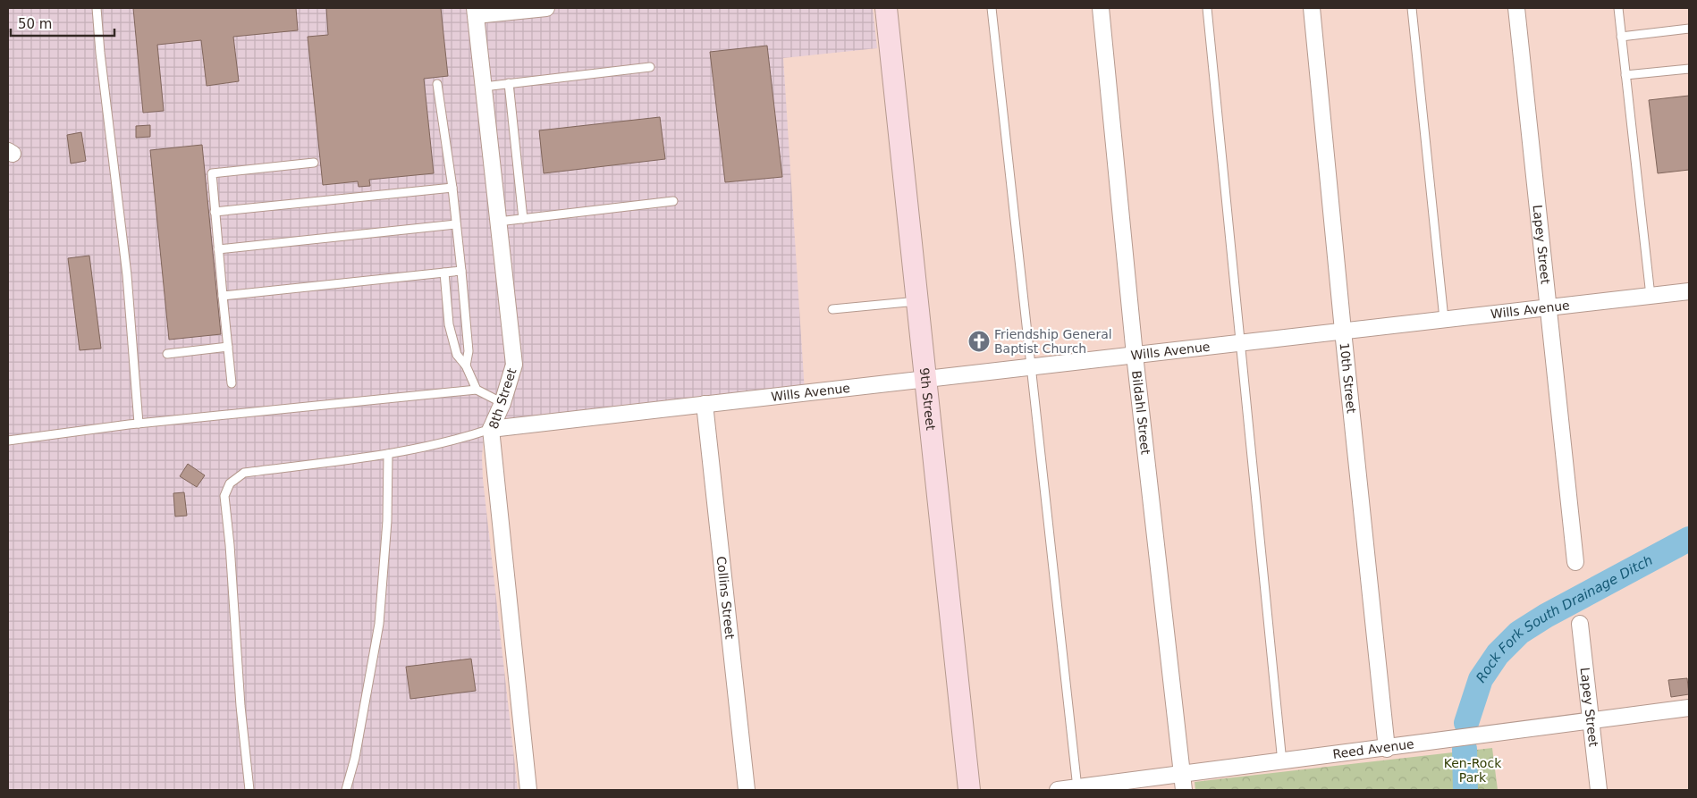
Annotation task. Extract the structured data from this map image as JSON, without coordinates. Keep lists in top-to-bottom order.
{
  "streets": {
    "street": [
      "Lapey Street",
      "Wills Avenue",
      "10th Street",
      "8th Street",
      "9th Street",
      "Bildahl Street",
      "Collins Street",
      "Reed Avenue"
    ]
  },
  "crossings": [
    ["Lapey Street", "Wills Avenue"],
    ["Lapey Street", "Reed Avenue"],
    ["Wills Avenue", "10th Street"],
    ["Wills Avenue", "8th Street"],
    ["Wills Avenue", "9th Street"],
    ["Wills Avenue", "Bildahl Street"],
    ["Wills Avenue", "Collins Street"],
    ["10th Street", "Reed Avenue"],
    ["Bildahl Street", "Reed Avenue"]
  ],
  "water": ["Rock Fork South Drainage Ditch"],
  "parks": ["Ken-Rock Park"],
  "places": {
    "church": ["Friendship General Baptist Church"]
  },
  "scale_bar": "50 m"
}
